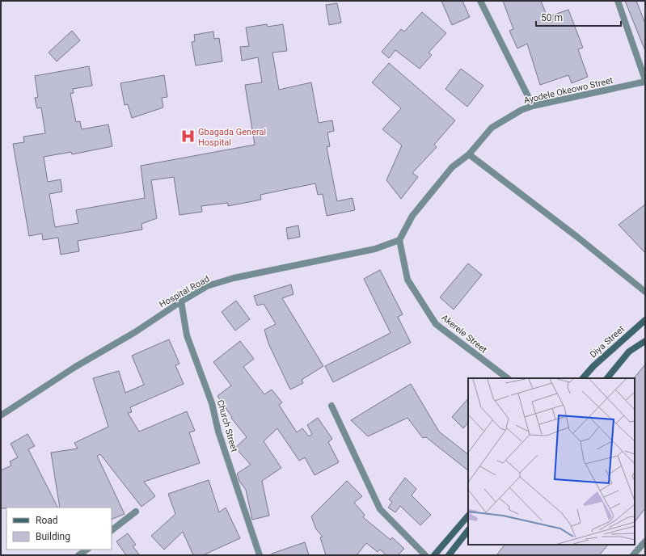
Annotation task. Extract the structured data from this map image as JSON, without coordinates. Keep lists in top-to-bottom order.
{
  "streets": {
    "main road": ["Diya Street"],
    "street": [
      "Ayodele Okeowo Street",
      "Hospital Road",
      "Akerele Street",
      "Church Street"
    ]
  },
  "crossings": [
    ["Ayodele Okeowo Street", "Hospital Road"],
    ["Ayodele Okeowo Street", "Akerele Street"],
    ["Hospital Road", "Akerele Street"],
    ["Hospital Road", "Church Street"]
  ],
  "places": {
    "hospital": ["Gbagada General Hospital"]
  },
  "legend": ["Road", "Building"],
  "scale_bar": "50 m"
}
